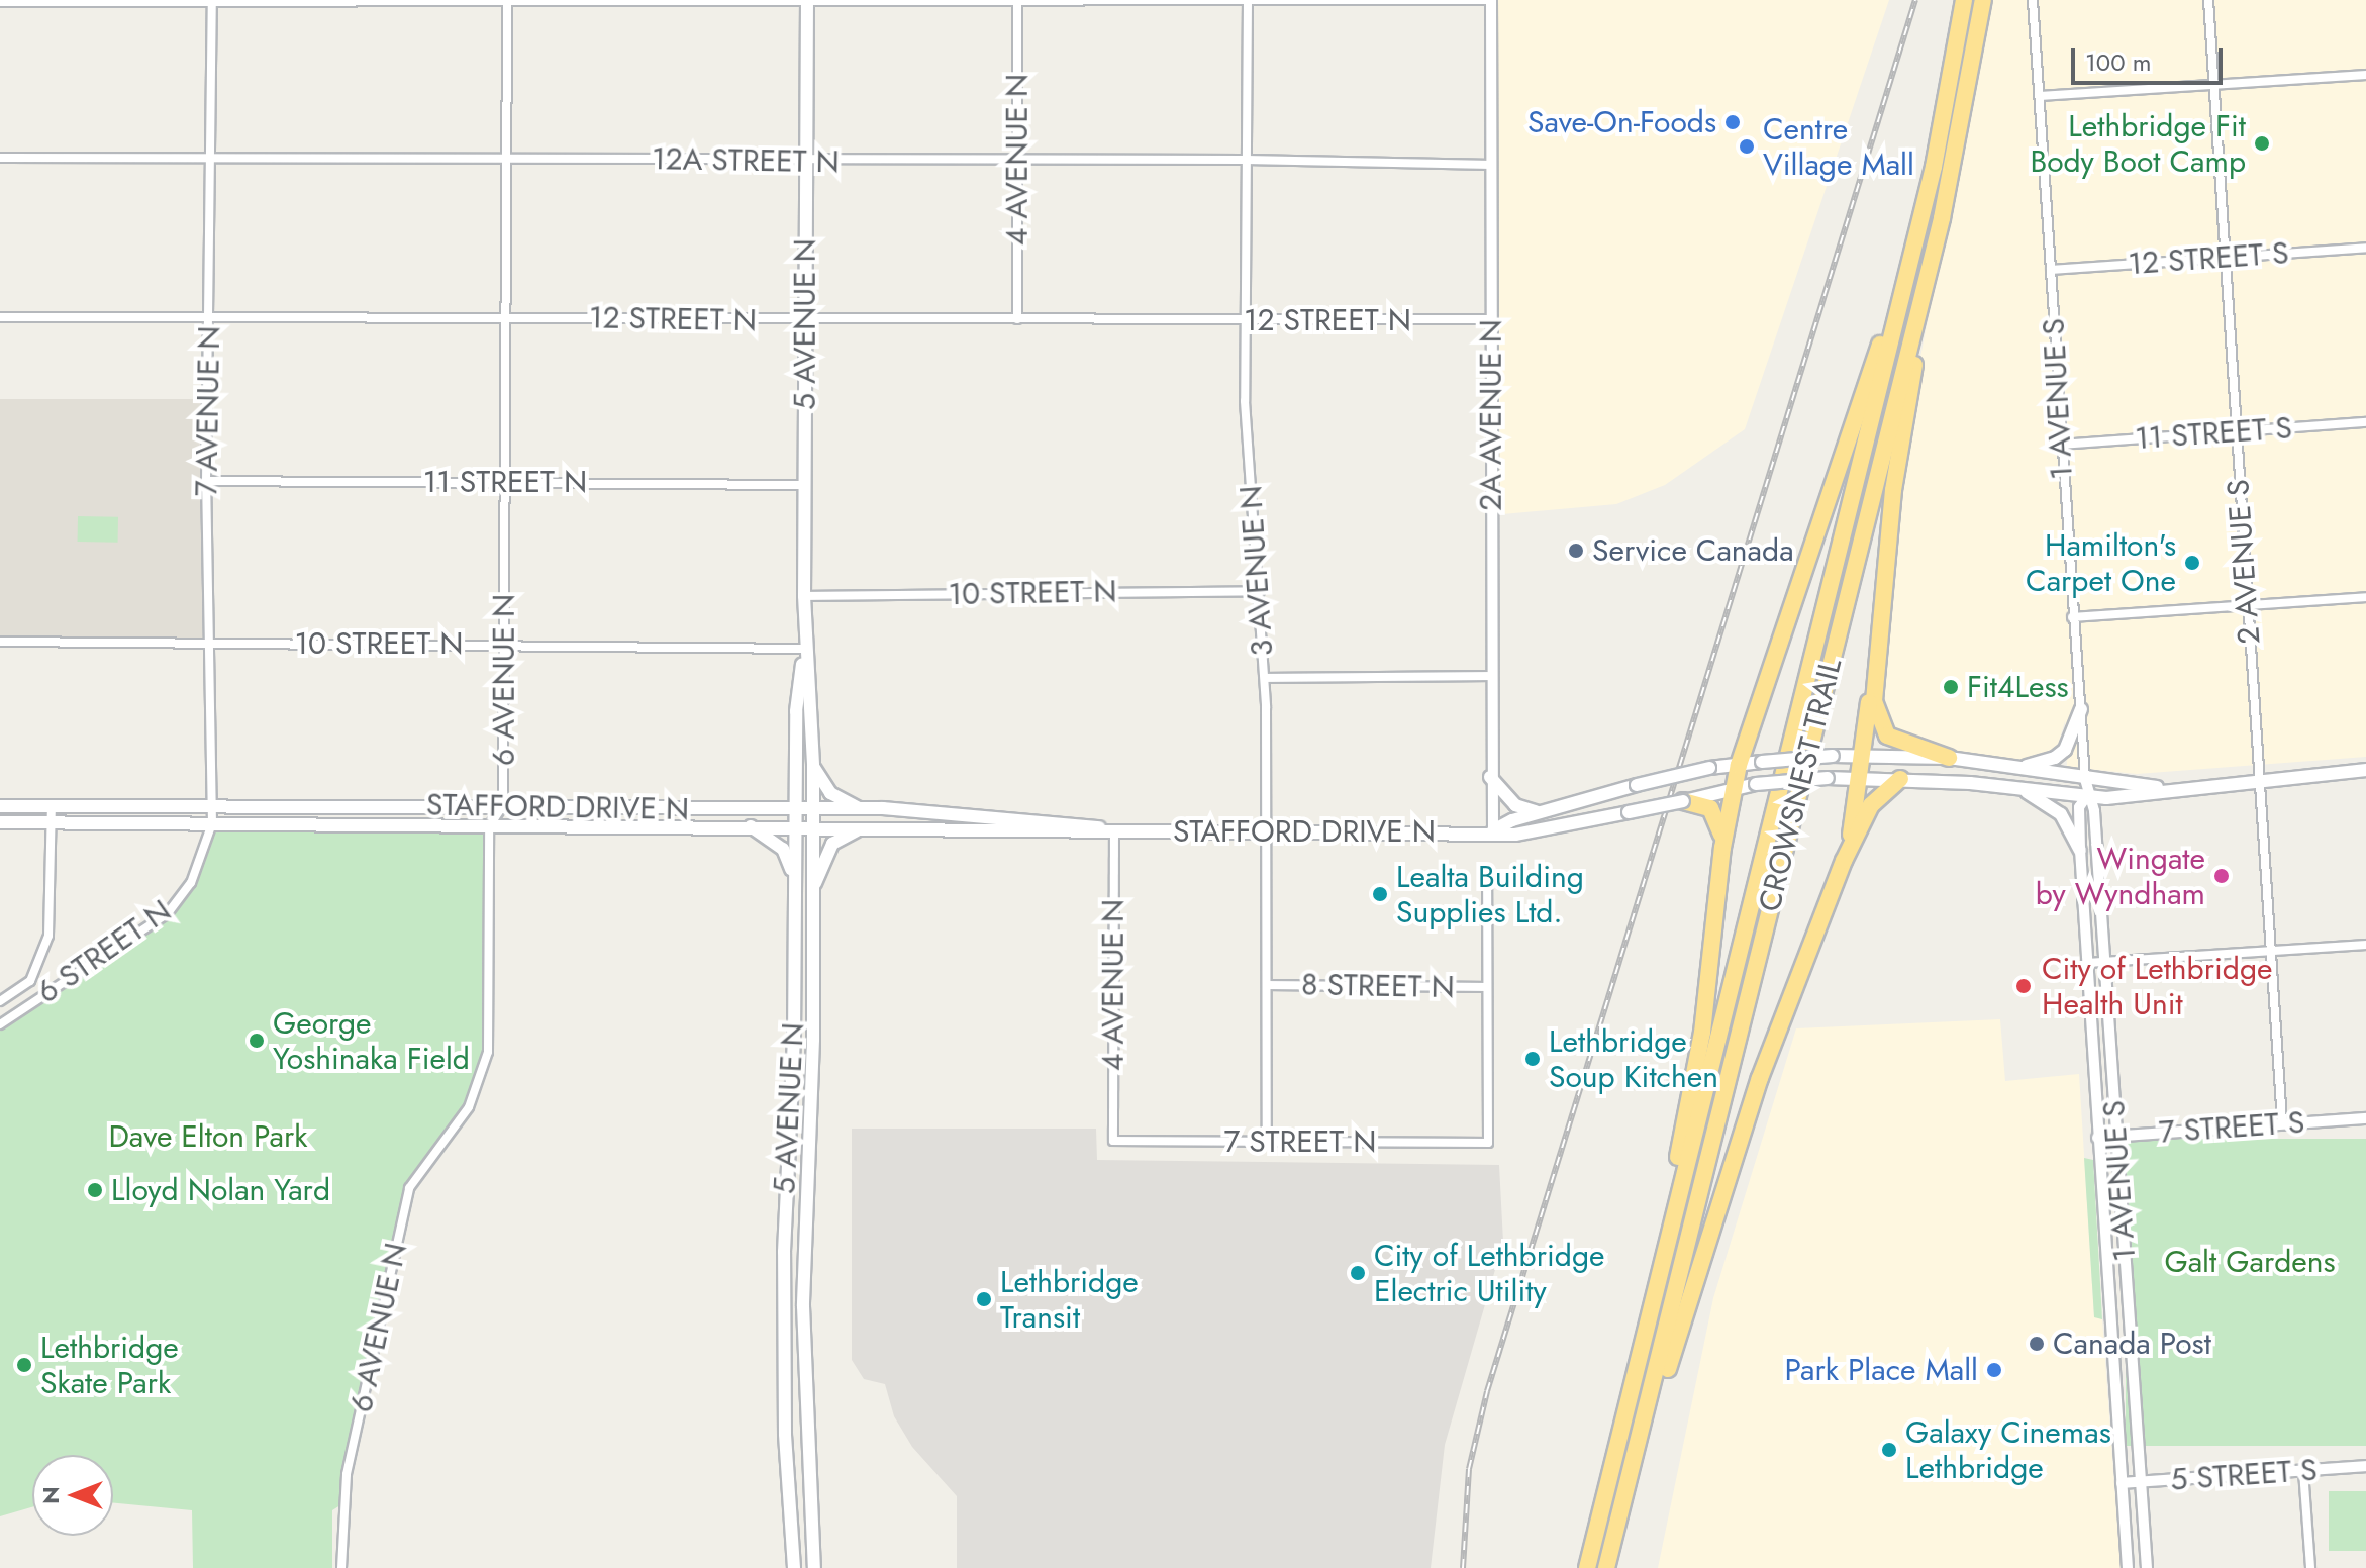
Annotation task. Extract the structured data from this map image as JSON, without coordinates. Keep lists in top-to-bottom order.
{
  "streets": {
    "highway": ["CROWSNEST TRAIL"],
    "main road": ["5 AVENUE N", "STAFFORD DRIVE N"],
    "street": [
      "4 AVENUE N",
      "12A STREET N",
      "12 STREET S",
      "12 STREET N",
      "1 AVENUE S",
      "7 AVENUE N",
      "2A AVENUE N",
      "11 STREET S",
      "11 STREET N",
      "2 AVENUE S",
      "3 AVENUE N",
      "10 STREET N",
      "6 AVENUE N",
      "6 STREET N",
      "8 STREET N",
      "7 STREET S",
      "7 STREET N",
      "5 STREET S"
    ]
  },
  "crossings": [
    ["4 AVENUE N", "12A STREET N"],
    ["4 AVENUE N", "12 STREET N"],
    ["4 AVENUE N", "STAFFORD DRIVE N"],
    ["4 AVENUE N", "7 STREET N"],
    ["12A STREET N", "5 AVENUE N"],
    ["12A STREET N", "7 AVENUE N"],
    ["12A STREET N", "2A AVENUE N"],
    ["12A STREET N", "3 AVENUE N"],
    ["12A STREET N", "6 AVENUE N"],
    ["12 STREET S", "1 AVENUE S"],
    ["12 STREET S", "2 AVENUE S"],
    ["12 STREET N", "5 AVENUE N"],
    ["12 STREET N", "7 AVENUE N"],
    ["12 STREET N", "2A AVENUE N"],
    ["12 STREET N", "3 AVENUE N"],
    ["12 STREET N", "6 AVENUE N"],
    ["5 AVENUE N", "11 STREET N"],
    ["5 AVENUE N", "10 STREET N"],
    ["5 AVENUE N", "STAFFORD DRIVE N"],
    ["1 AVENUE S", "11 STREET S"],
    ["1 AVENUE S", "STAFFORD DRIVE N"],
    ["1 AVENUE S", "7 STREET S"],
    ["1 AVENUE S", "5 STREET S"],
    ["7 AVENUE N", "11 STREET N"],
    ["7 AVENUE N", "10 STREET N"],
    ["7 AVENUE N", "STAFFORD DRIVE N"],
    ["7 AVENUE N", "6 STREET N"],
    ["2A AVENUE N", "STAFFORD DRIVE N"],
    ["11 STREET S", "2 AVENUE S"],
    ["11 STREET N", "6 AVENUE N"],
    ["2 AVENUE S", "7 STREET S"],
    ["3 AVENUE N", "10 STREET N"],
    ["3 AVENUE N", "STAFFORD DRIVE N"],
    ["3 AVENUE N", "8 STREET N"],
    ["3 AVENUE N", "7 STREET N"],
    ["10 STREET N", "6 AVENUE N"],
    ["6 AVENUE N", "STAFFORD DRIVE N"],
    ["STAFFORD DRIVE N", "6 STREET N"],
    ["8 STREET N", "7 STREET N"]
  ],
  "parks": ["Dave Elton Park", "Galt Gardens"],
  "places": [
    "Save-On-Foods",
    "Lethbridge Fit Body Boot Camp",
    "Centre Village Mall",
    "Service Canada",
    "Hamilton's Carpet One",
    "Fit4Less",
    "Wingate by Wyndham",
    "Lealta Building Supplies Ltd.",
    "City of Lethbridge Health Unit",
    "George Yoshinaka Field",
    "Lethbridge Soup Kitchen",
    "Lloyd Nolan Yard",
    "City of Lethbridge Electric Utility",
    "Lethbridge Transit",
    "Canada Post",
    "Lethbridge Skate Park",
    "Park Place Mall",
    "Galaxy Cinemas Lethbridge"
  ],
  "scale_bar": "100 m",
  "north": "left"
}
